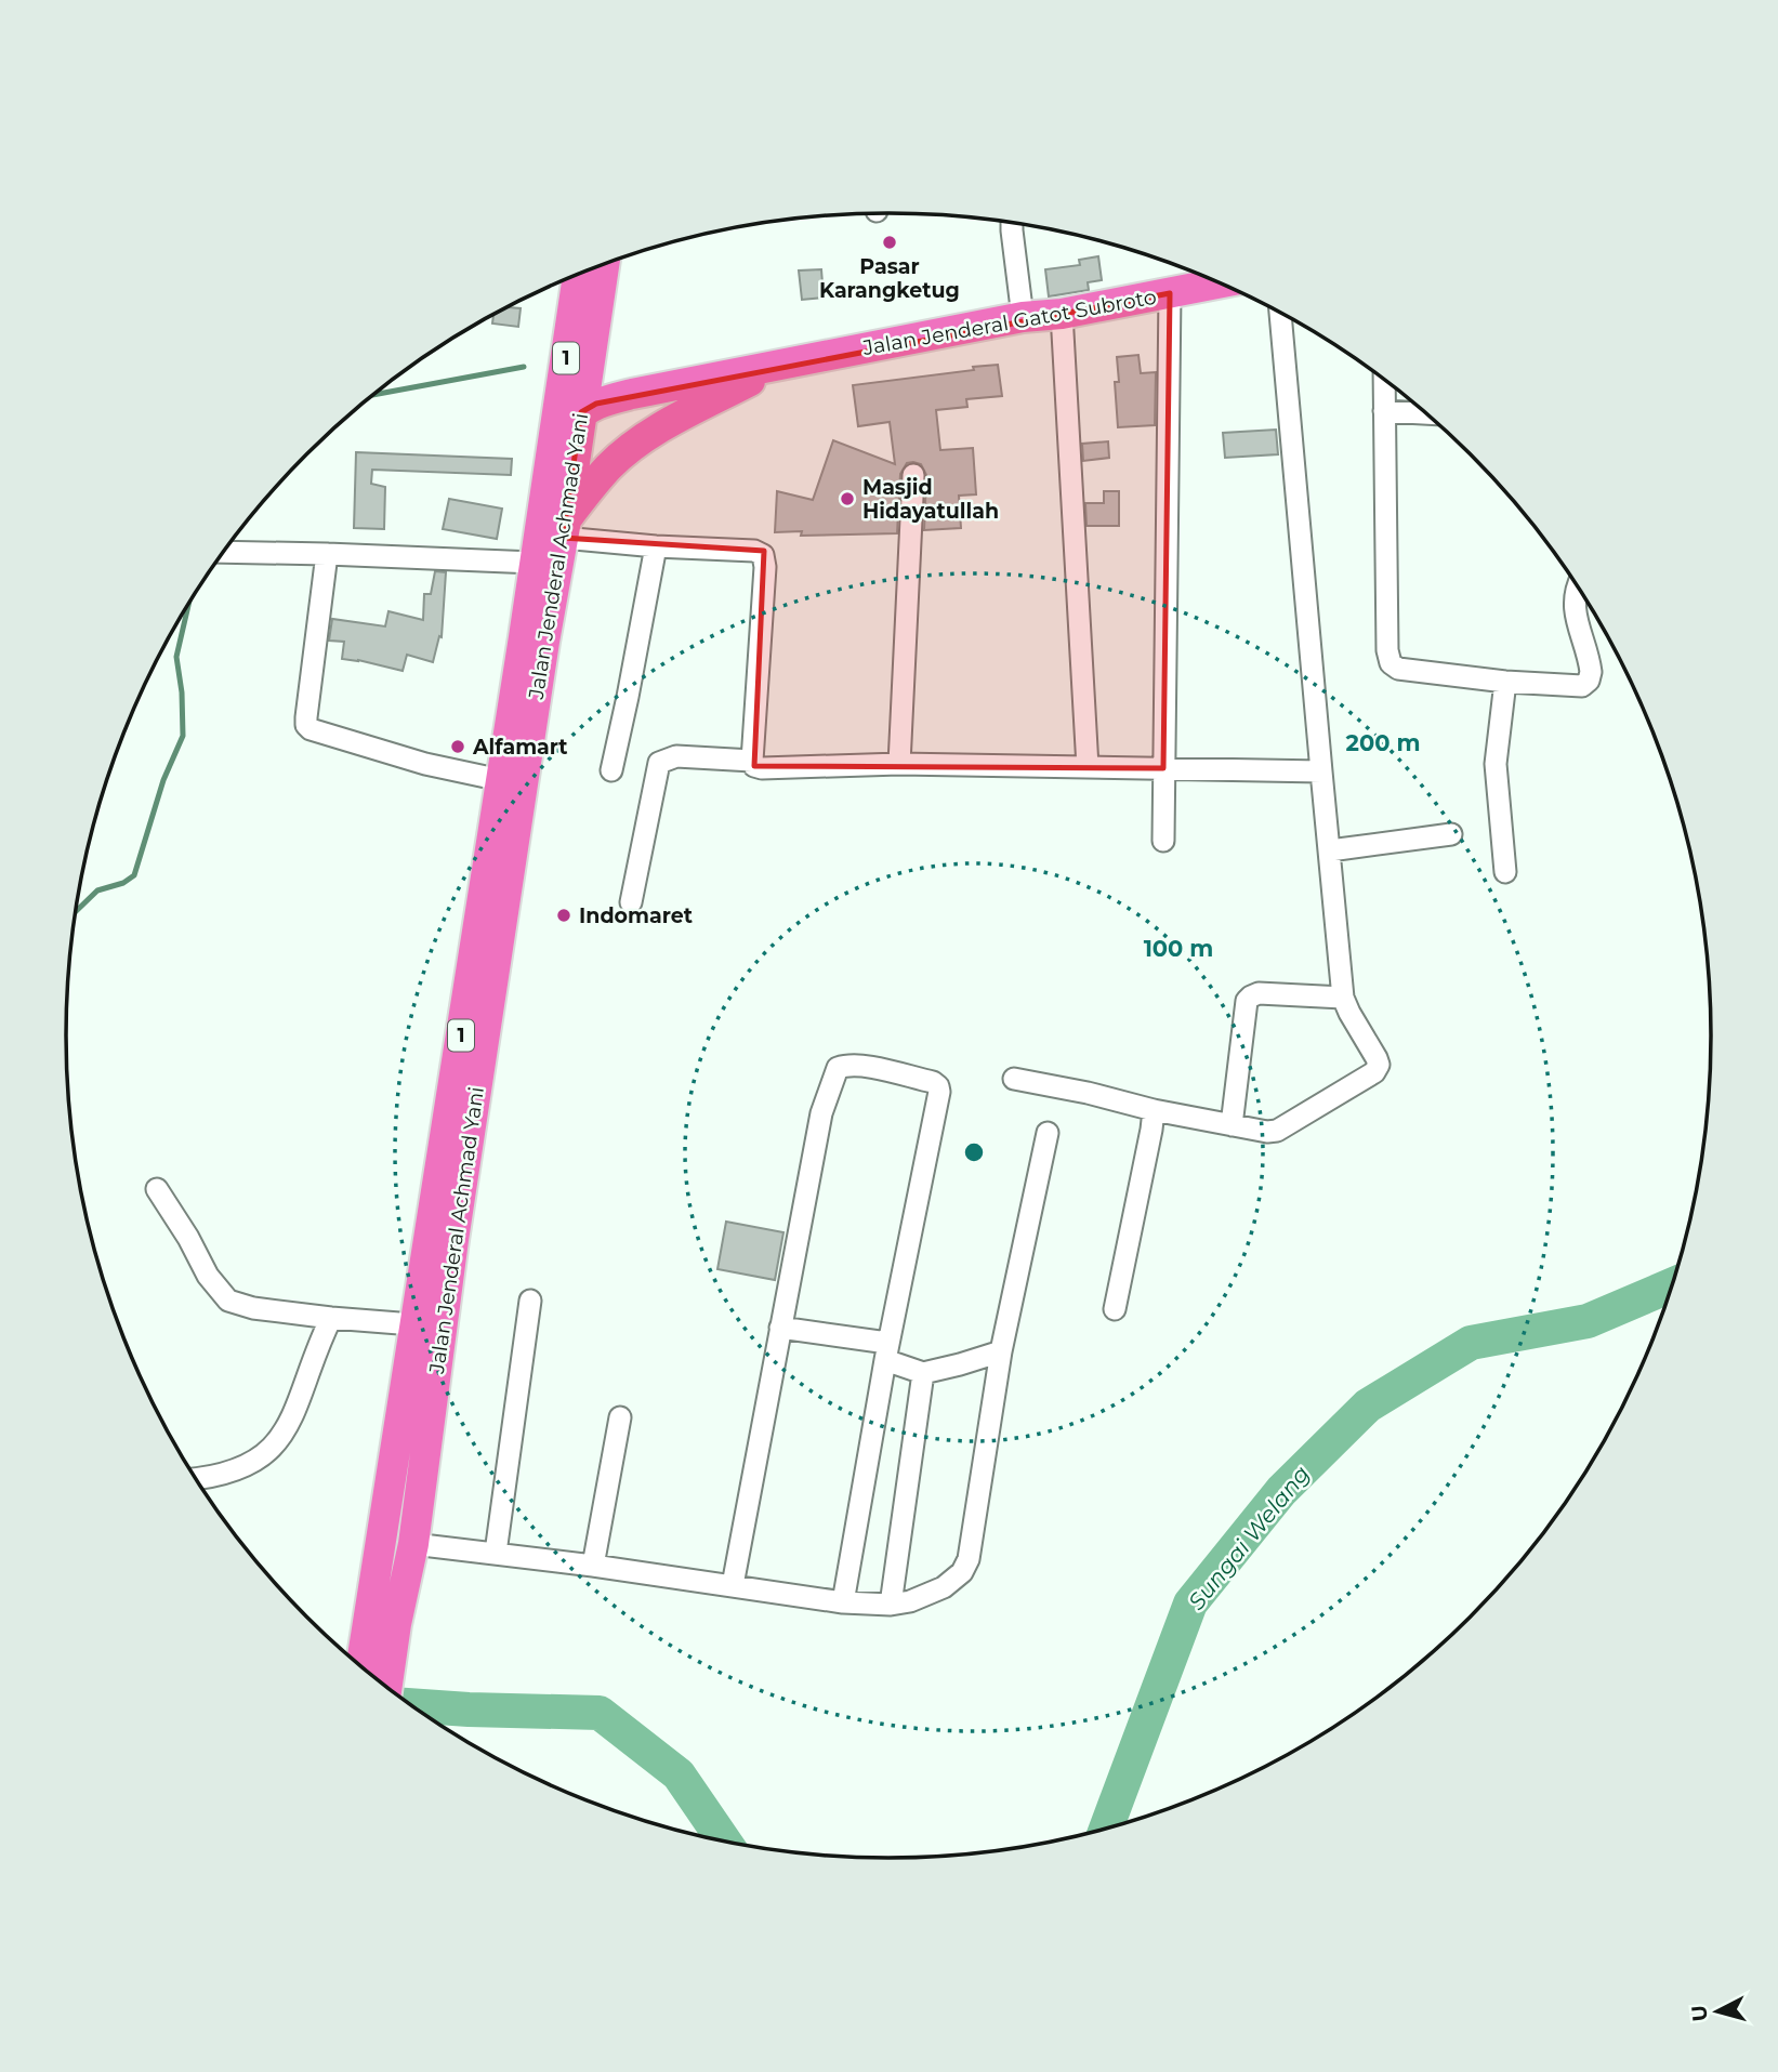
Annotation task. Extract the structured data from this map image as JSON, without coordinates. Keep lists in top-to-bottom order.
{
  "streets": {
    "highway": ["Jalan Jenderal Gatot Subroto", "1", "Jalan Jenderal Achmad Yani"]
  },
  "crossings": [
    ["Jalan Jenderal Gatot Subroto", "Jalan Jenderal Achmad Yani"],
    ["1", "Jalan Jenderal Achmad Yani"]
  ],
  "water": ["Sungai Welang"],
  "places": [
    "Pasar Karangketug",
    "Masjid Hidayatullah",
    "Alfamart",
    "Indomaret"
  ],
  "north": "left",
  "rings": ["200 m", "100 m"]
}
